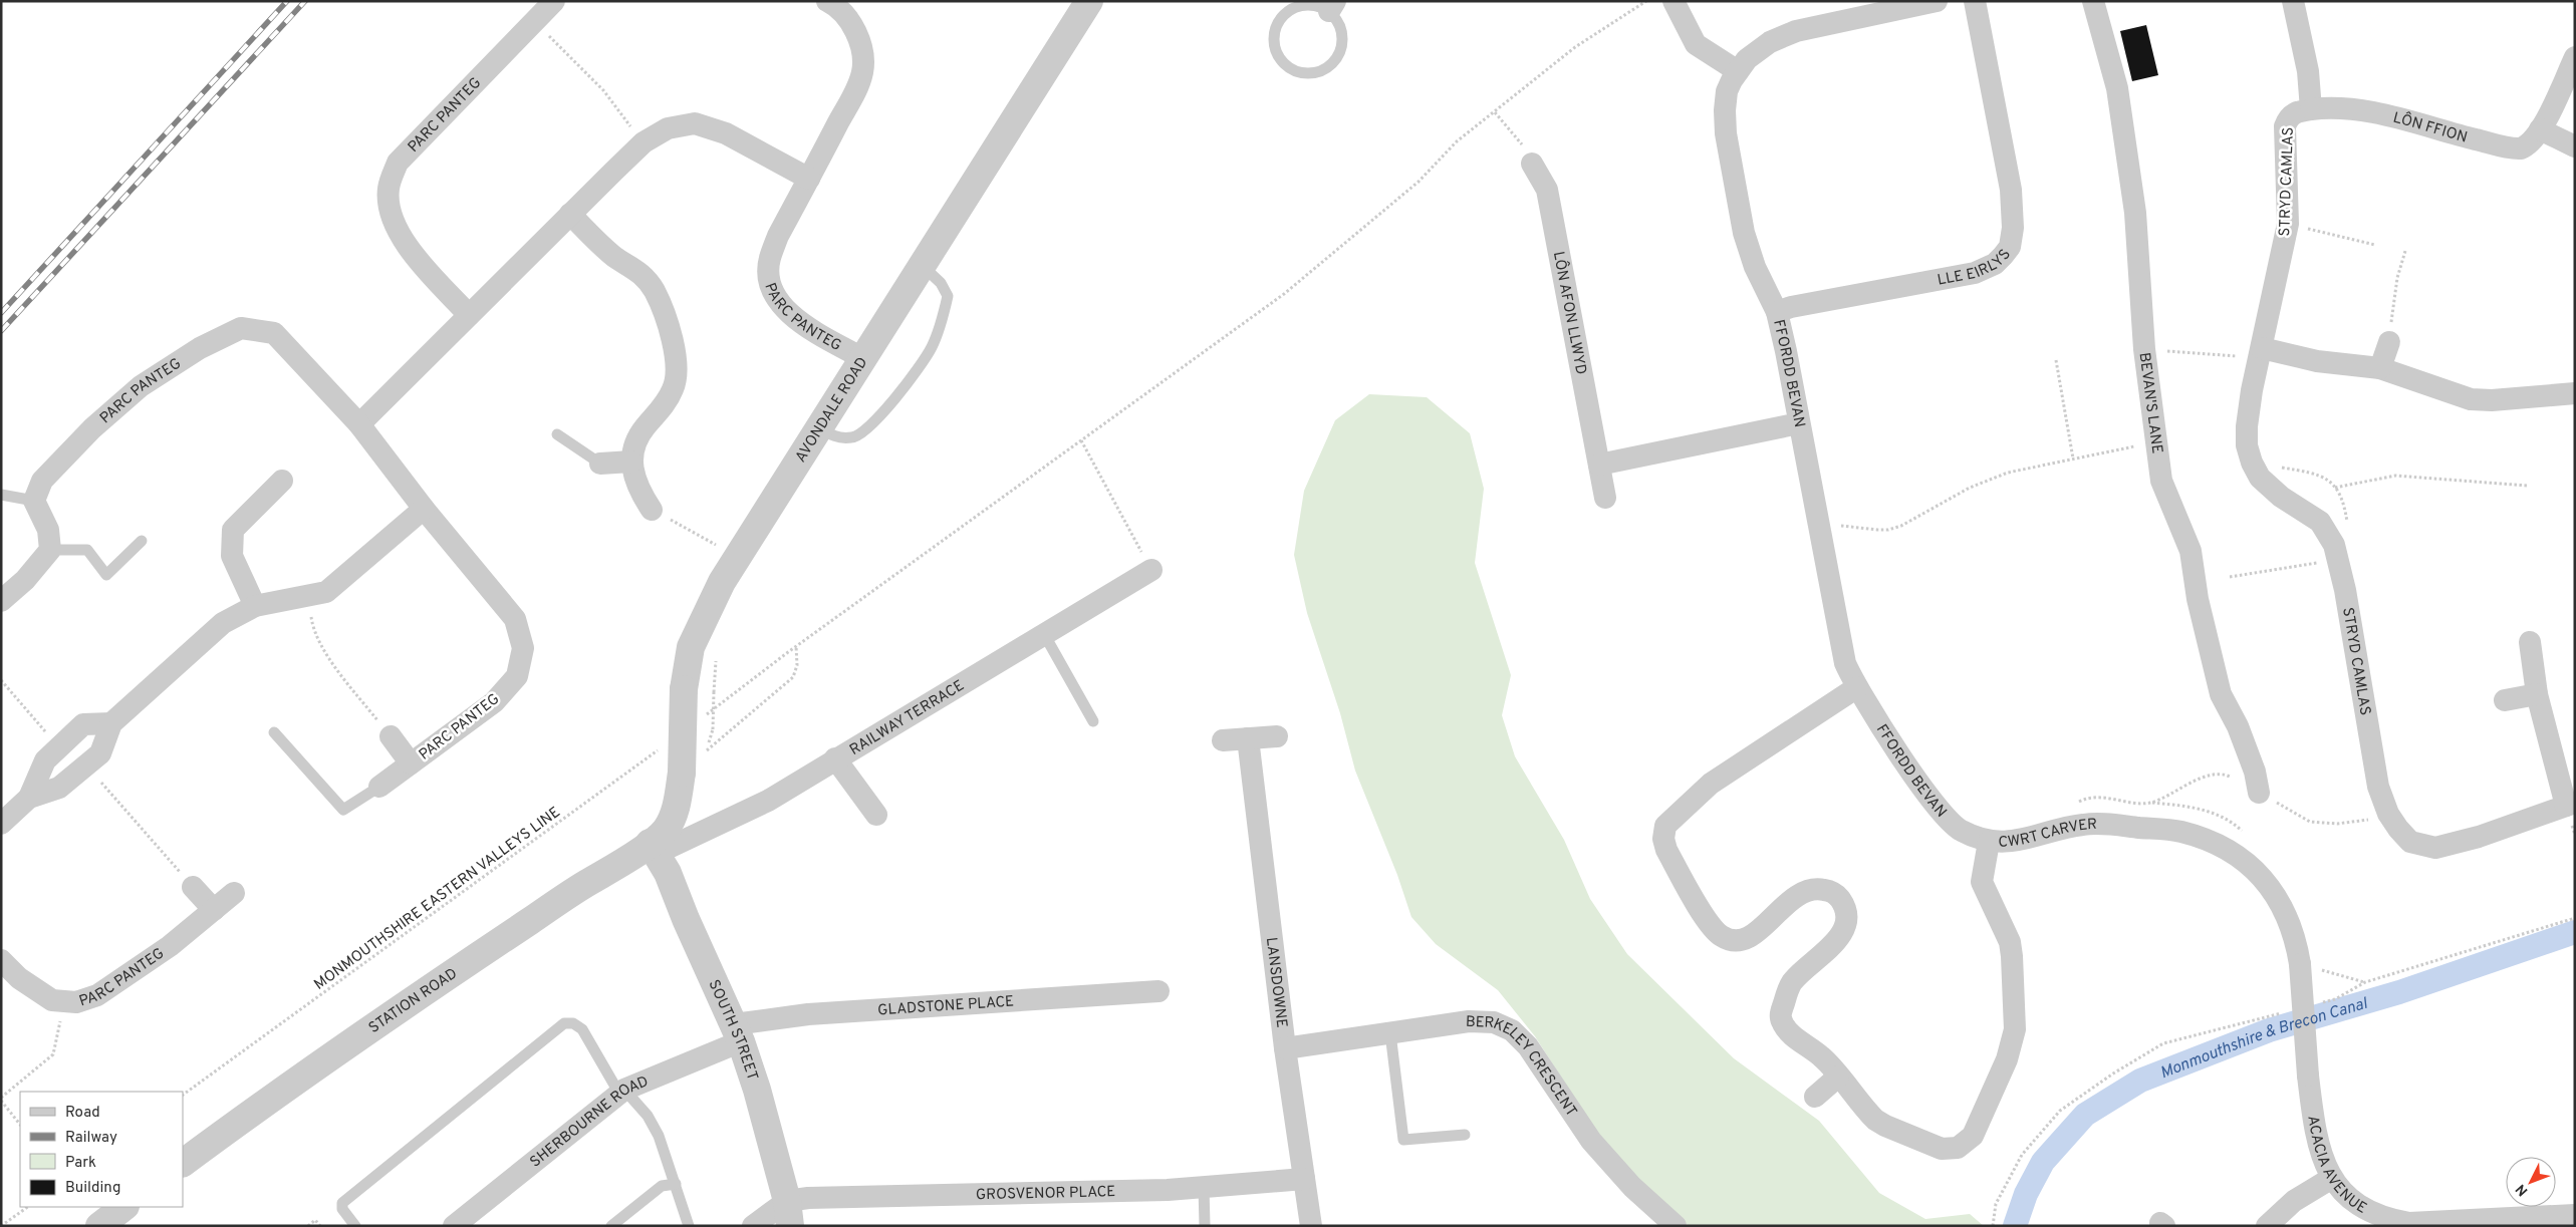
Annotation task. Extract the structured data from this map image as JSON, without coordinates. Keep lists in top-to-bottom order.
{
  "streets": {
    "street": [
      "PARC PANTEG",
      "LÔN FFION",
      "STRYD CAMLAS",
      "LLE EIRLYS",
      "LÔN AFON LLWYD",
      "FFORDD BEVAN",
      "BEVAN'S LANE",
      "AVONDALE ROAD",
      "RAILWAY TERRACE",
      "CWRT CARVER",
      "LANSDOWNE",
      "STATION ROAD",
      "GLADSTONE PLACE",
      "SOUTH STREET",
      "BERKELEY CRESCENT",
      "SHERBOURNE ROAD",
      "ACACIA AVENUE",
      "GROSVENOR PLACE"
    ],
    "path": ["MONMOUTHSHIRE EASTERN VALLEYS LINE"]
  },
  "crossings": [
    ["PARC PANTEG", "AVONDALE ROAD"],
    ["LÔN FFION", "STRYD CAMLAS"],
    ["LLE EIRLYS", "FFORDD BEVAN"],
    ["FFORDD BEVAN", "CWRT CARVER"],
    ["AVONDALE ROAD", "RAILWAY TERRACE"],
    ["AVONDALE ROAD", "STATION ROAD"],
    ["AVONDALE ROAD", "SOUTH STREET"],
    ["RAILWAY TERRACE", "STATION ROAD"],
    ["RAILWAY TERRACE", "SOUTH STREET"],
    ["CWRT CARVER", "ACACIA AVENUE"],
    ["LANSDOWNE", "BERKELEY CRESCENT"],
    ["LANSDOWNE", "GROSVENOR PLACE"],
    ["STATION ROAD", "SOUTH STREET"],
    ["GLADSTONE PLACE", "SOUTH STREET"],
    ["GLADSTONE PLACE", "SHERBOURNE ROAD"],
    ["SOUTH STREET", "SHERBOURNE ROAD"],
    ["SOUTH STREET", "GROSVENOR PLACE"]
  ],
  "water": ["Monmouthshire & Brecon Canal"],
  "legend": [
    "Road",
    "Railway",
    "Park",
    "Building"
  ],
  "north": "bottom left"
}
